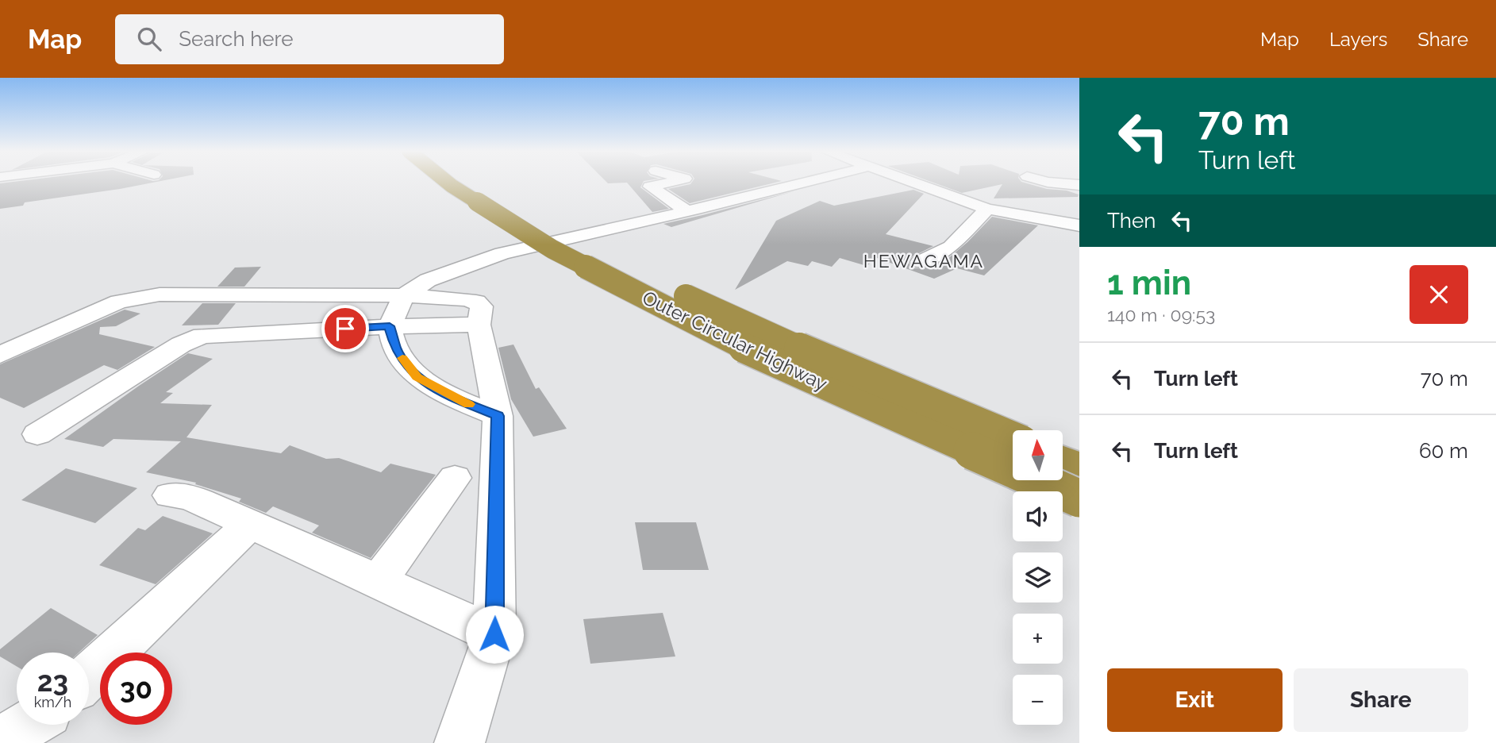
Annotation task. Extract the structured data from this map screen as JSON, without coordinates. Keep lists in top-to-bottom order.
{
  "streets": {
    "highway": ["Outer Circular Highway"]
  },
  "districts": ["HEWAGAMA"],
  "north": "top",
  "page": {
    "header": "Map",
    "search": "Search here",
    "nav": ["Map", "Layers", "Share"],
    "turn": ["70 m", "Turn left"],
    "then": "Then",
    "heading": ["1 min", "140 m · 09:53"],
    "list": [
      {
        "name": "Turn left",
        "value": "70 m"
      },
      {
        "name": "Turn left",
        "value": "60 m"
      }
    ],
    "map_buttons": ["+", "−"],
    "speed": "23 km/h",
    "limit": "30",
    "buttons": ["Exit", "Share"]
  }
}
